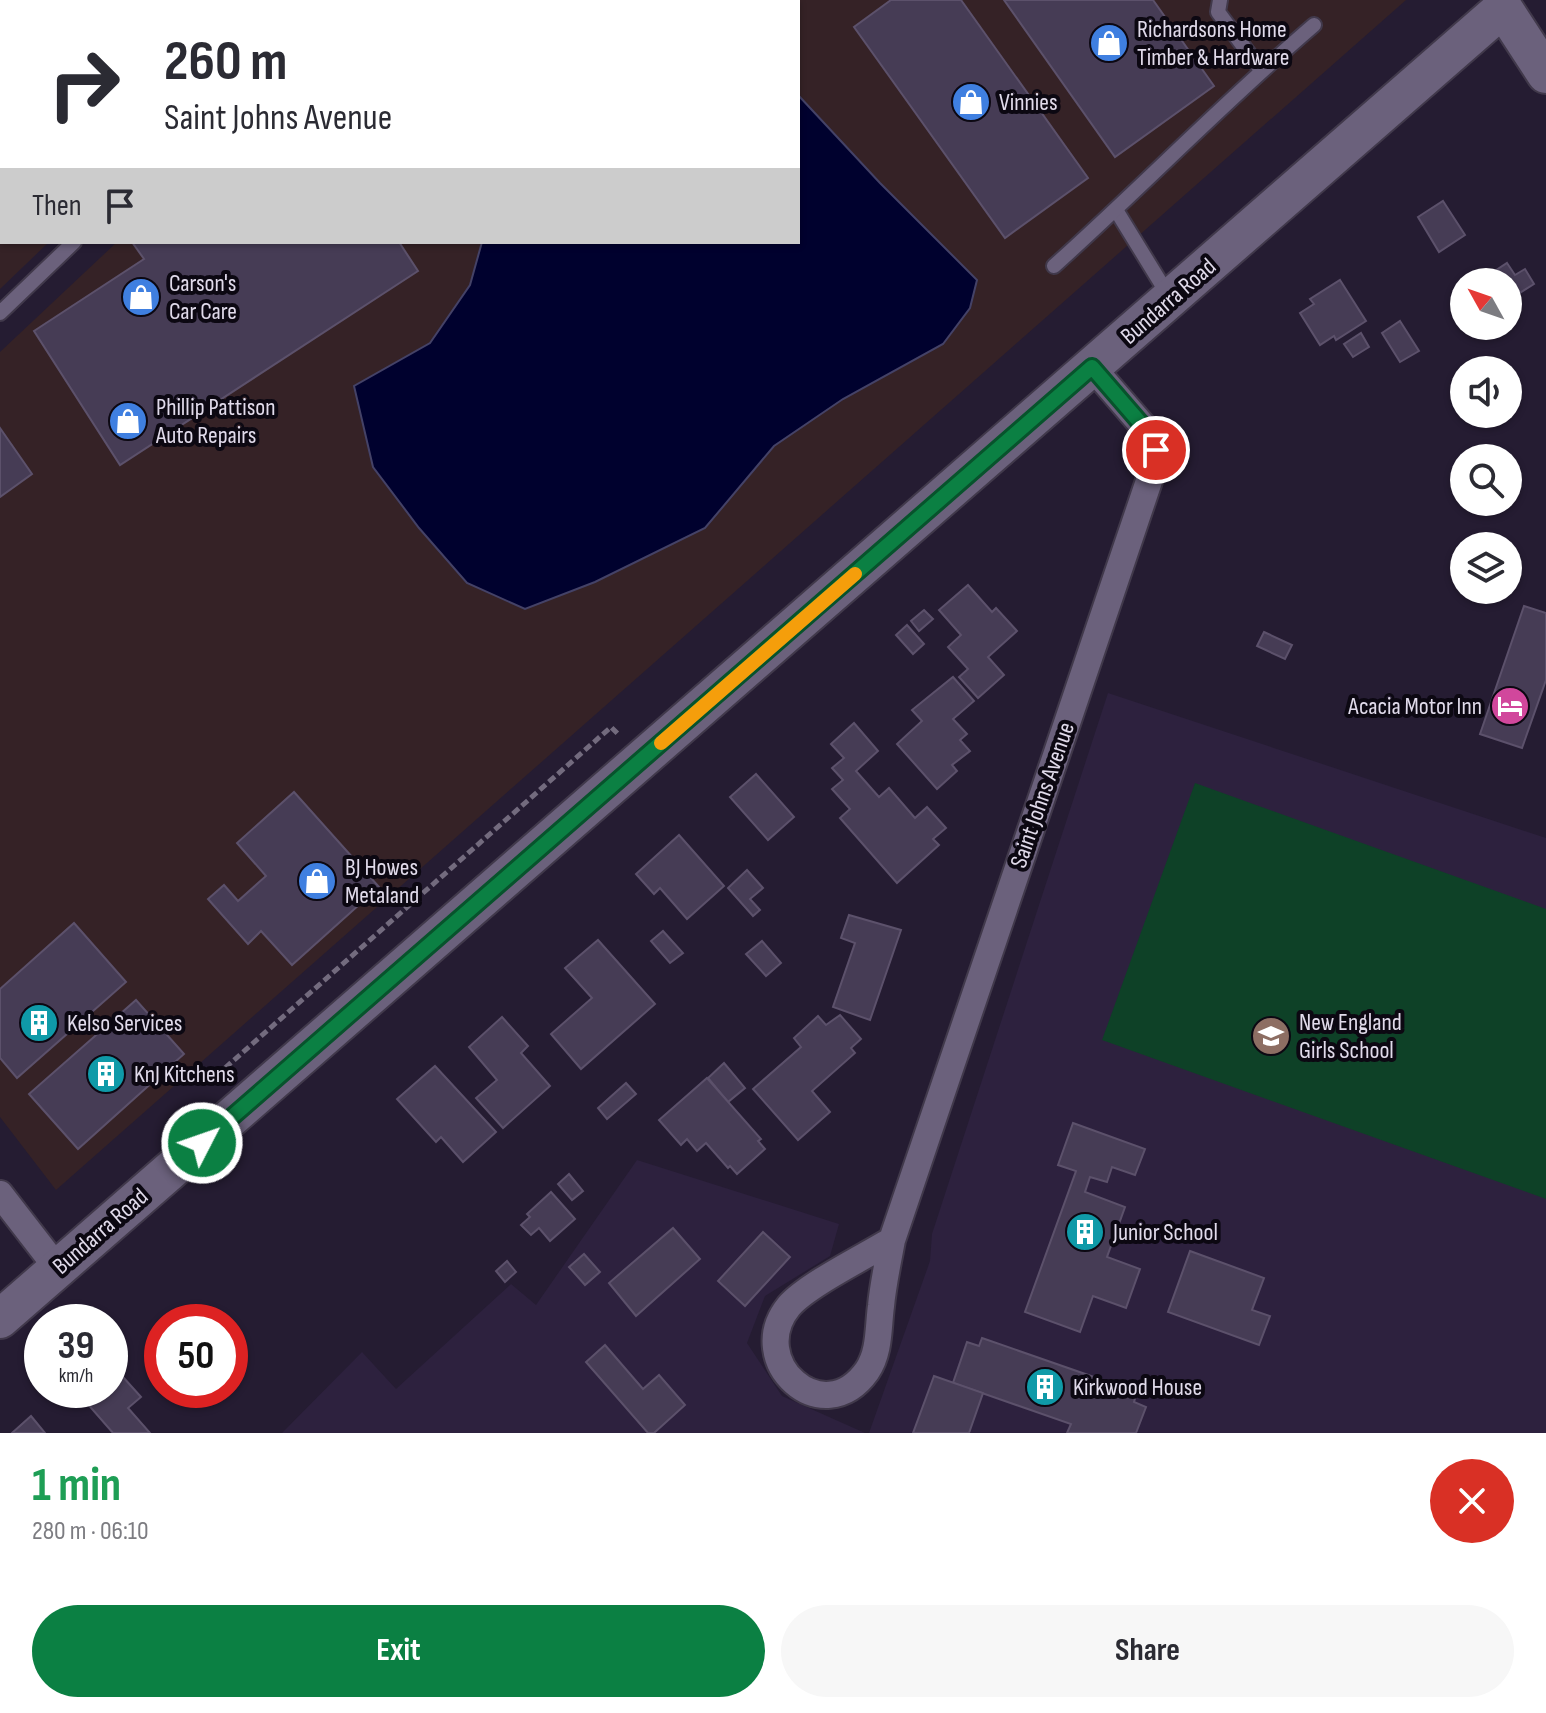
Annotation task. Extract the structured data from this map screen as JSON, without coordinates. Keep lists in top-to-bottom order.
{
  "streets": {
    "main road": ["Bundarra Road"],
    "street": ["Saint Johns Avenue"]
  },
  "crossings": [
    ["Bundarra Road", "Saint Johns Avenue"]
  ],
  "places": {
    "shop": [
      "Richardsons Home Timber & Hardware",
      "Vinnies",
      "Carson's Car Care",
      "Phillip Pattison Auto Repairs",
      "BJ Howes Metaland"
    ],
    "hotel": ["Acacia Motor Inn"],
    "building": [
      "Kelso Services",
      "KnJ Kitchens",
      "Junior School",
      "Kirkwood House"
    ],
    "school or university": ["New England Girls School"]
  },
  "north": "top left",
  "page": {
    "turn": ["260 m", "Saint Johns Avenue"],
    "then": "Then",
    "speed": "39 km/h",
    "limit": "50",
    "heading": ["1 min", "280 m · 06:10"],
    "buttons": ["Exit", "Share"]
  }
}
